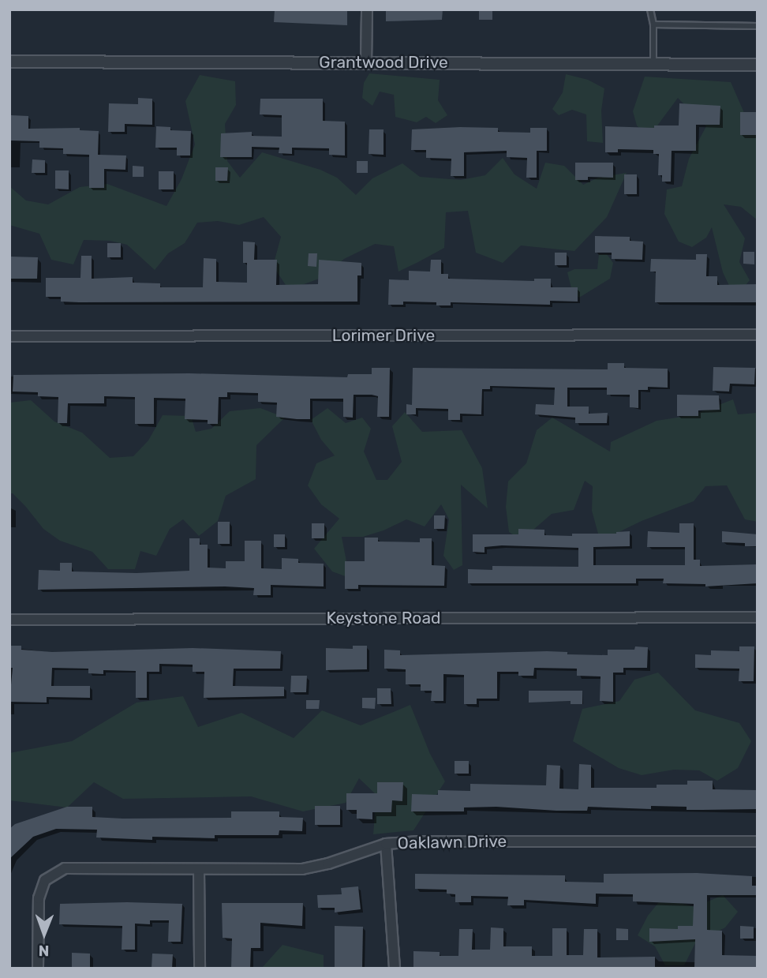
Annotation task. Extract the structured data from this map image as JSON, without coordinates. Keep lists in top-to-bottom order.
{
  "streets": {
    "street": [
      "Grantwood Drive",
      "Lorimer Drive",
      "Keystone Road",
      "Oaklawn Drive"
    ]
  },
  "north": "bottom"
}
